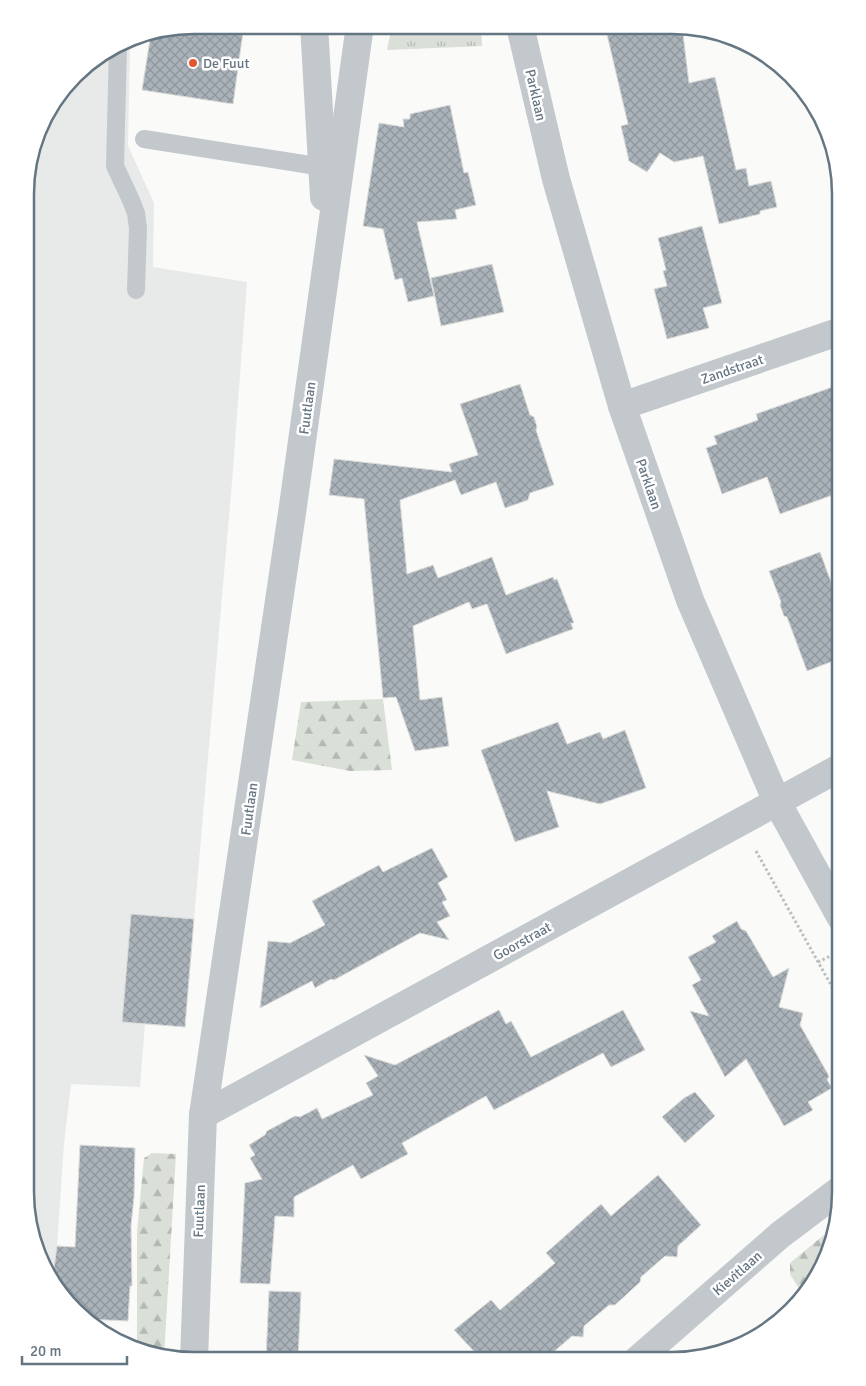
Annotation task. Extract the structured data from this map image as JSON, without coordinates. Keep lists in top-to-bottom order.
{
  "streets": {
    "street": [
      "Parklaan",
      "Zandstraat",
      "Fuutlaan",
      "Goorstraat",
      "Kievitlaan"
    ]
  },
  "crossings": [
    ["Parklaan", "Zandstraat"],
    ["Parklaan", "Goorstraat"],
    ["Fuutlaan", "Goorstraat"]
  ],
  "places": ["De Fuut"],
  "scale_bar": "20 m"
}
